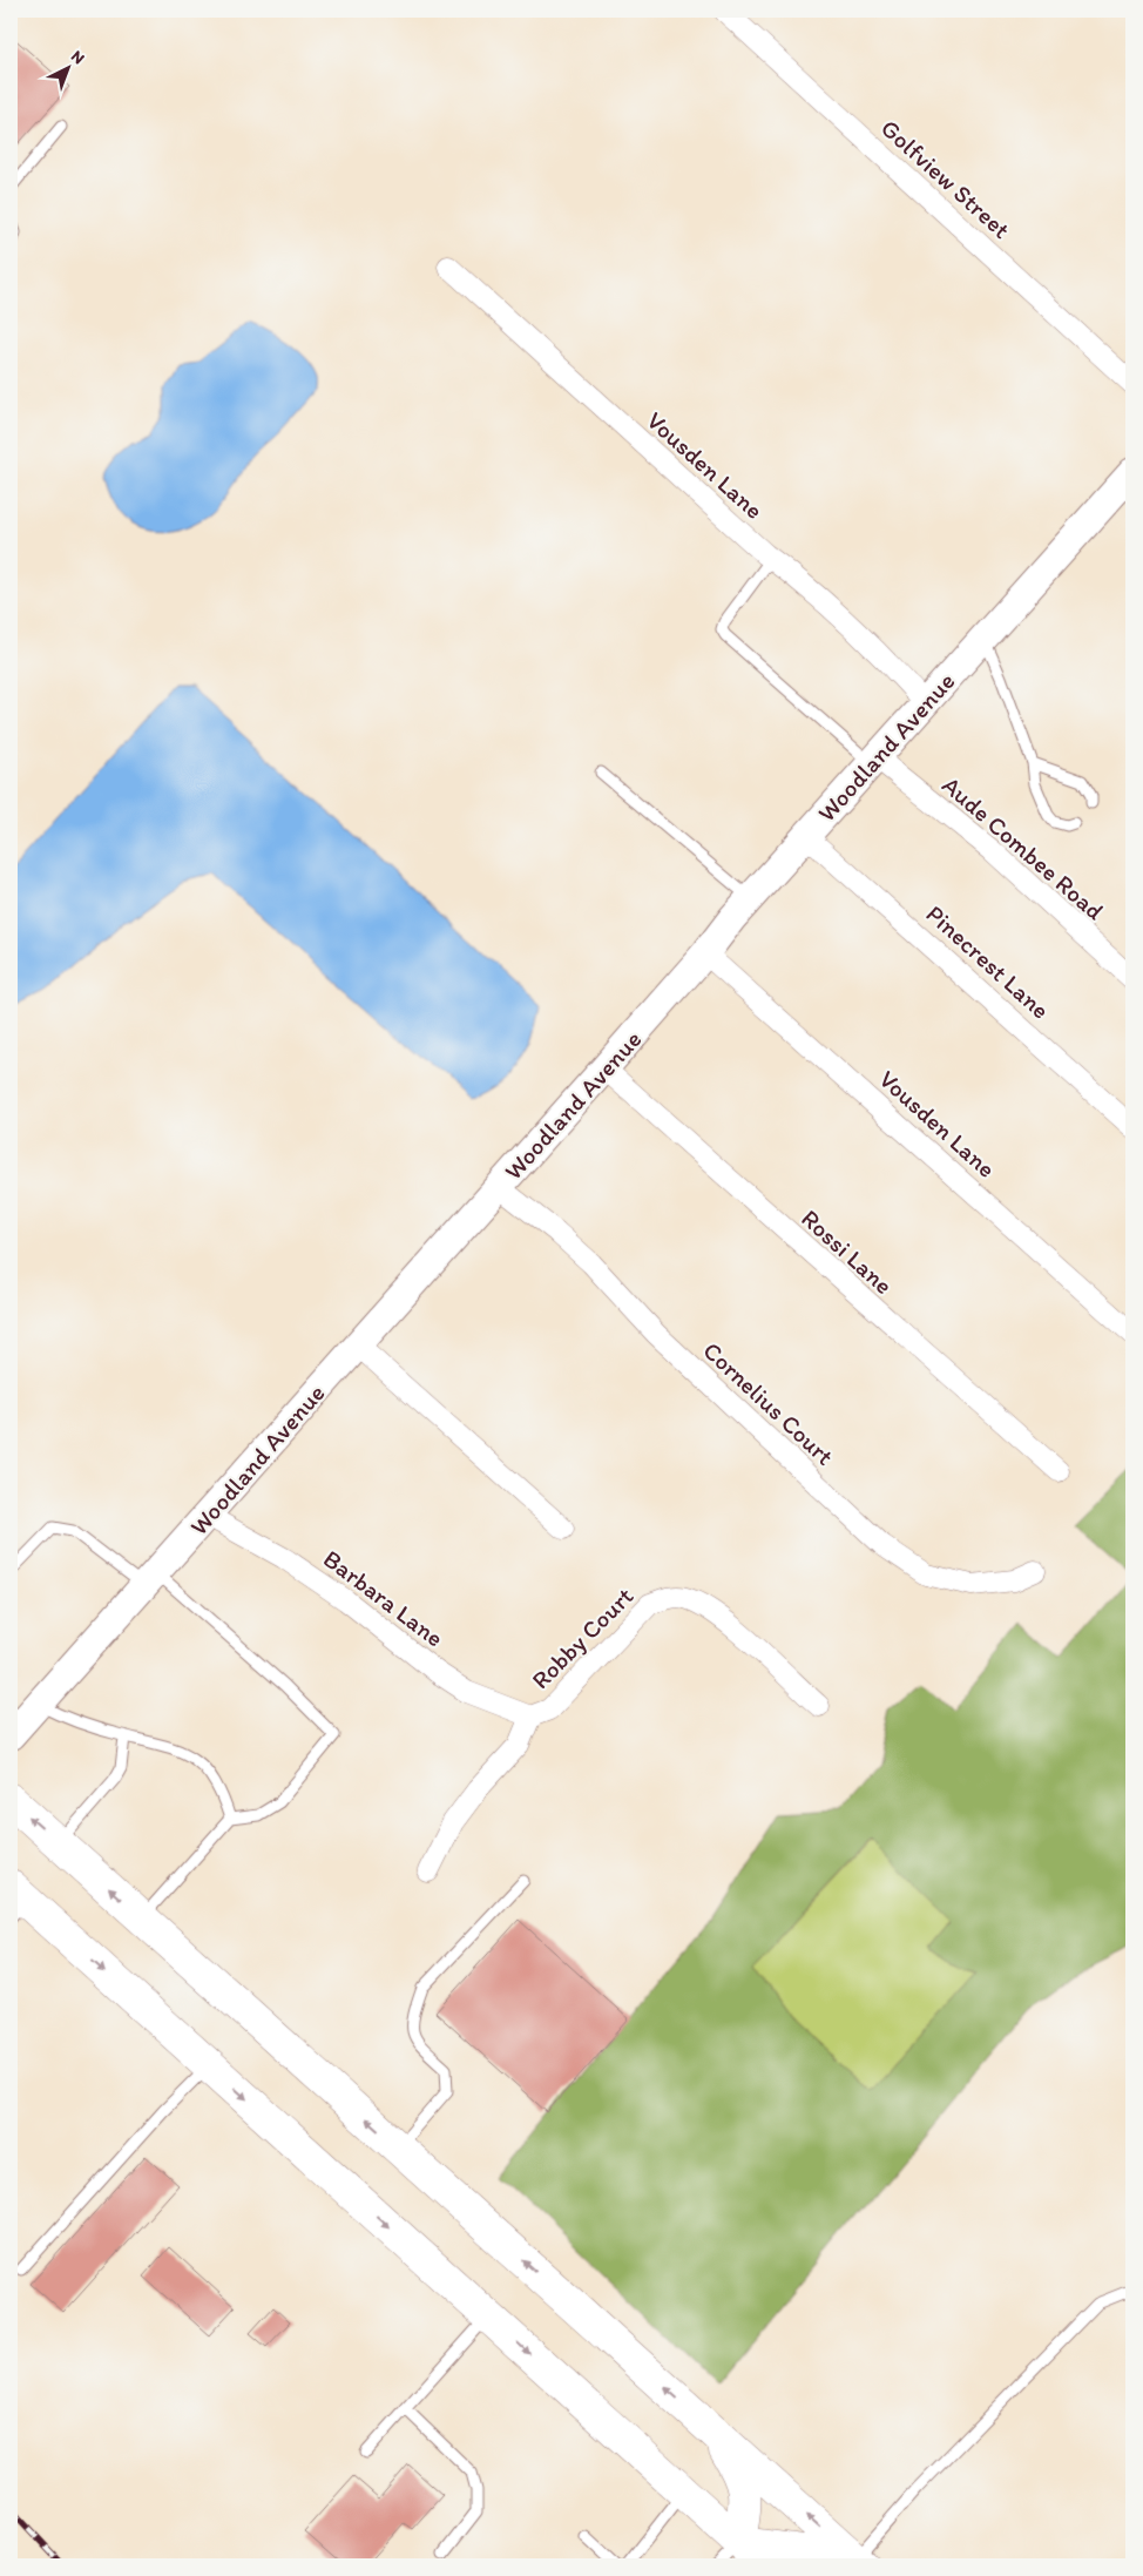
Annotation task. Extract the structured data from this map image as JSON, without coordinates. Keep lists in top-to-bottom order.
{
  "streets": {
    "street": [
      "Golfview Street",
      "Vousden Lane",
      "Woodland Avenue",
      "Aude Combee Road",
      "Pinecrest Lane",
      "Rossi Lane",
      "Cornelius Court",
      "Barbara Lane",
      "Robby Court"
    ]
  },
  "crossings": [
    ["Vousden Lane", "Woodland Avenue"],
    ["Woodland Avenue", "Aude Combee Road"],
    ["Woodland Avenue", "Pinecrest Lane"],
    ["Woodland Avenue", "Rossi Lane"],
    ["Woodland Avenue", "Cornelius Court"],
    ["Woodland Avenue", "Barbara Lane"],
    ["Barbara Lane", "Robby Court"]
  ],
  "north": "top right"
}
